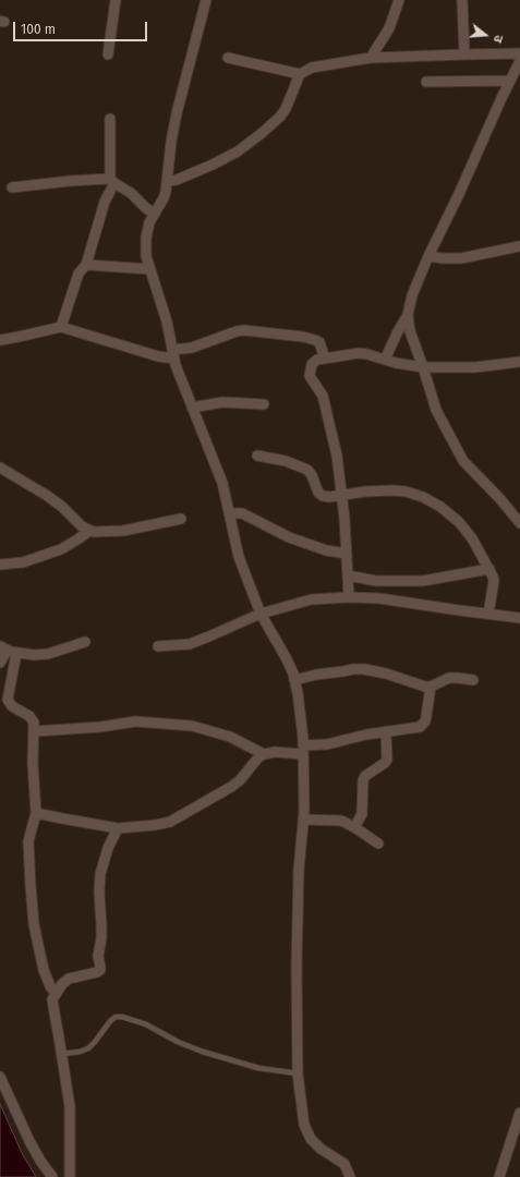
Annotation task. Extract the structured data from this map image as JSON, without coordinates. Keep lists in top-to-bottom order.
{
  "scale_bar": "100 m",
  "north": "right"
}
